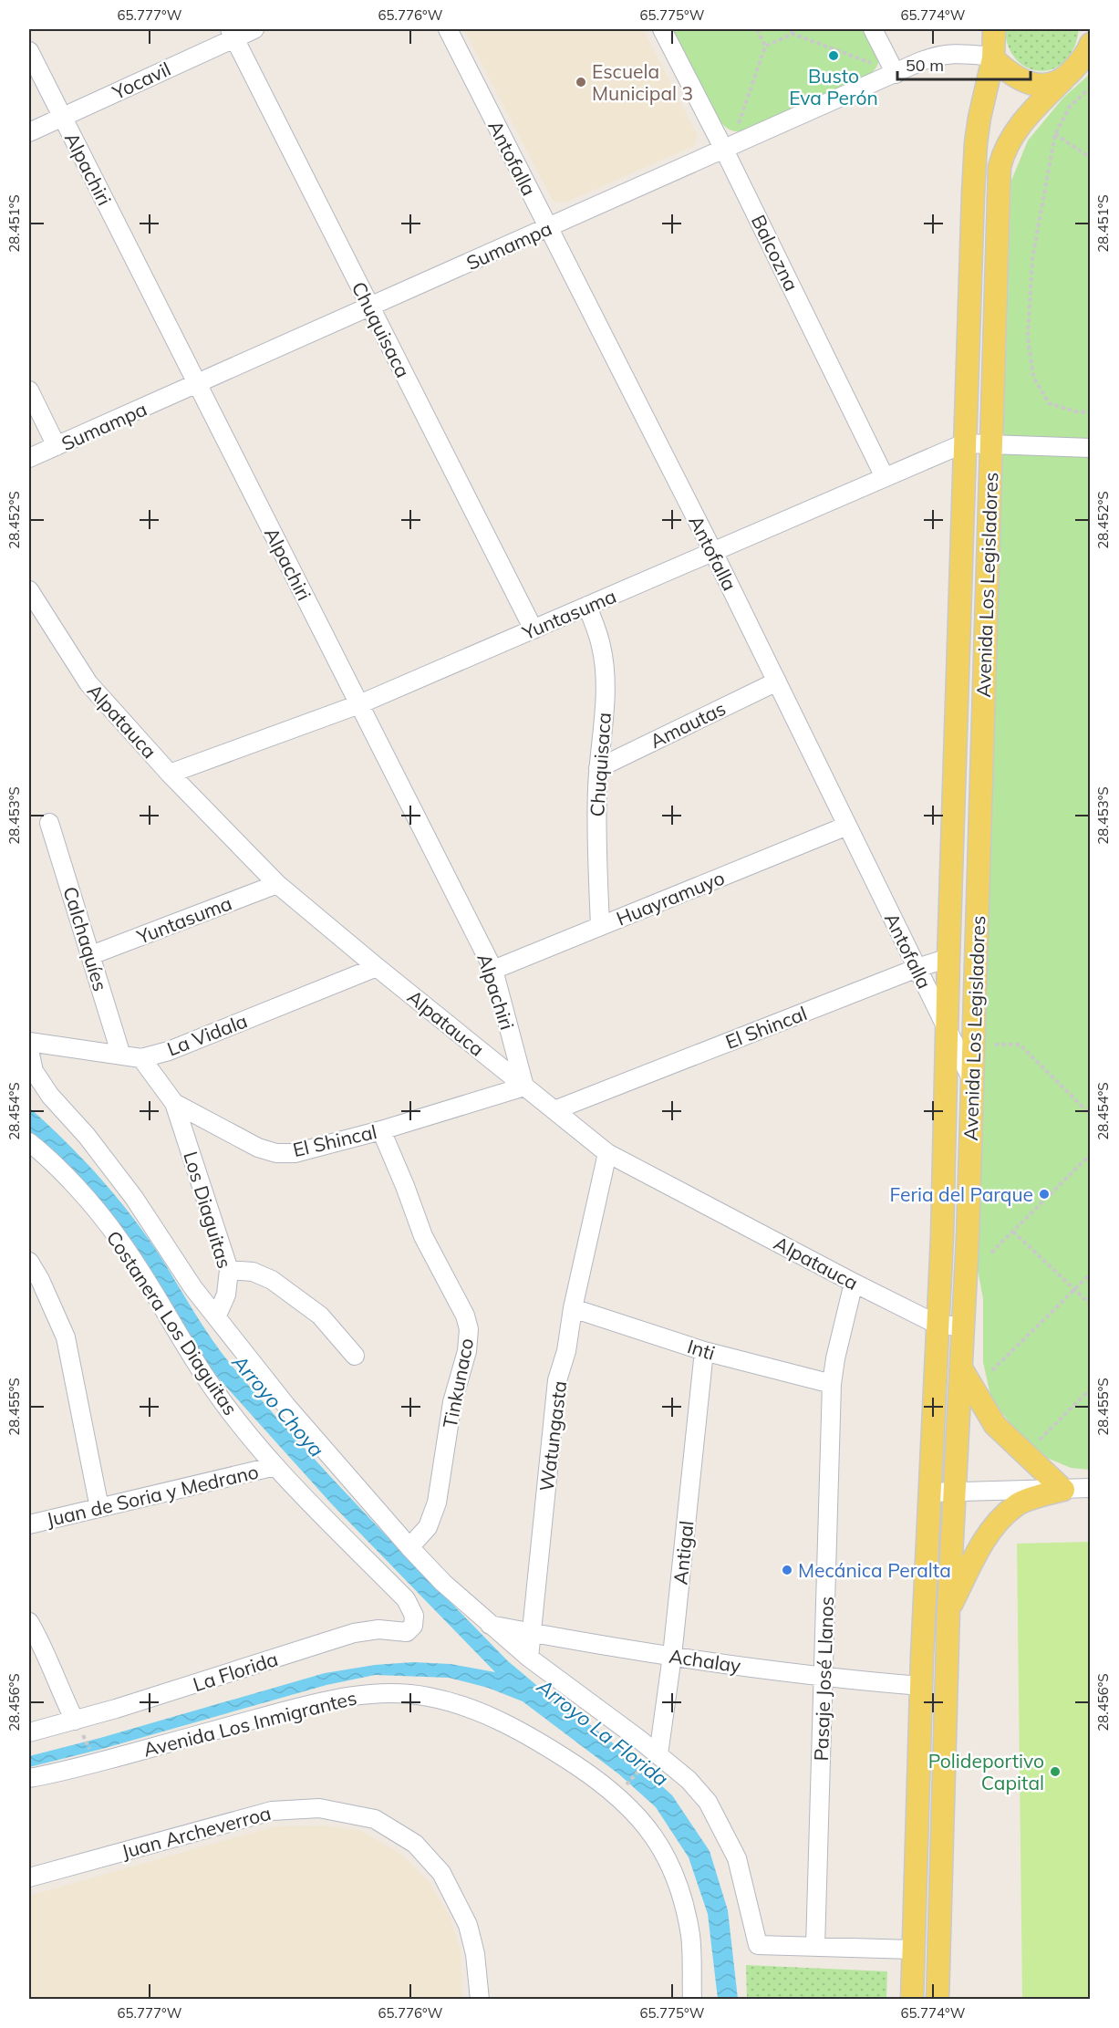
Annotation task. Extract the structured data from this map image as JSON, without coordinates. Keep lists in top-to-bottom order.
{
  "streets": {
    "main road": ["Avenida Los Legisladores"],
    "street": [
      "Yocavil",
      "Antofalla",
      "Alpachiri",
      "Sumampa",
      "Balcozna",
      "Chuquisaca",
      "Yuntasuma",
      "Alpatauca",
      "Amautas",
      "Huayramuyo",
      "Calchaquíes",
      "El Shincal",
      "La Vidala",
      "Los Diaguitas",
      "Costanera Los Diaguitas",
      "Inti",
      "Tinkunaco",
      "Watungasta",
      "Juan de Soria y Medrano",
      "Antigal",
      "Achalay",
      "La Florida",
      "Pasaje José Llanos",
      "Avenida Los Inmigrantes",
      "Juan Archeverroa"
    ]
  },
  "crossings": [
    ["Yocavil", "Alpachiri"],
    ["Yocavil", "Chuquisaca"],
    ["Antofalla", "Sumampa"],
    ["Antofalla", "Avenida Los Legisladores"],
    ["Antofalla", "Yuntasuma"],
    ["Antofalla", "Amautas"],
    ["Antofalla", "Huayramuyo"],
    ["Antofalla", "El Shincal"],
    ["Alpachiri", "Sumampa"],
    ["Alpachiri", "Yuntasuma"],
    ["Alpachiri", "Alpatauca"],
    ["Alpachiri", "Huayramuyo"],
    ["Alpachiri", "El Shincal"],
    ["Sumampa", "Balcozna"],
    ["Sumampa", "Chuquisaca"],
    ["Sumampa", "Avenida Los Legisladores"],
    ["Balcozna", "Yuntasuma"],
    ["Chuquisaca", "Yuntasuma"],
    ["Chuquisaca", "Amautas"],
    ["Chuquisaca", "Huayramuyo"],
    ["Avenida Los Legisladores", "Yuntasuma"],
    ["Avenida Los Legisladores", "Alpatauca"],
    ["Avenida Los Legisladores", "El Shincal"],
    ["Avenida Los Legisladores", "Achalay"],
    ["Yuntasuma", "Alpatauca"],
    ["Yuntasuma", "Calchaquíes"],
    ["Alpatauca", "El Shincal"],
    ["Alpatauca", "La Vidala"],
    ["Alpatauca", "Watungasta"],
    ["Alpatauca", "Pasaje José Llanos"],
    ["Calchaquíes", "La Vidala"],
    ["El Shincal", "La Vidala"],
    ["El Shincal", "Los Diaguitas"],
    ["El Shincal", "Tinkunaco"],
    ["Costanera Los Diaguitas", "Juan de Soria y Medrano"],
    ["Costanera Los Diaguitas", "La Florida"],
    ["Inti", "Watungasta"],
    ["Inti", "Antigal"],
    ["Inti", "Pasaje José Llanos"],
    ["Watungasta", "Achalay"],
    ["Antigal", "Achalay"],
    ["Achalay", "Pasaje José Llanos"]
  ],
  "water": ["Arroyo Choya", "Arroyo La Florida"],
  "places": [
    "Busto Eva Perón",
    "Escuela Municipal 3",
    "Feria del Parque",
    "Mecánica Peralta",
    "Polideportivo Capital"
  ],
  "scale_bar": "50 m",
  "coordinates": [
    "65.777°W",
    "65.776°W",
    "65.775°W",
    "65.774°W",
    "28.451°S",
    "28.452°S",
    "28.453°S",
    "28.454°S",
    "28.455°S",
    "28.456°S"
  ]
}
